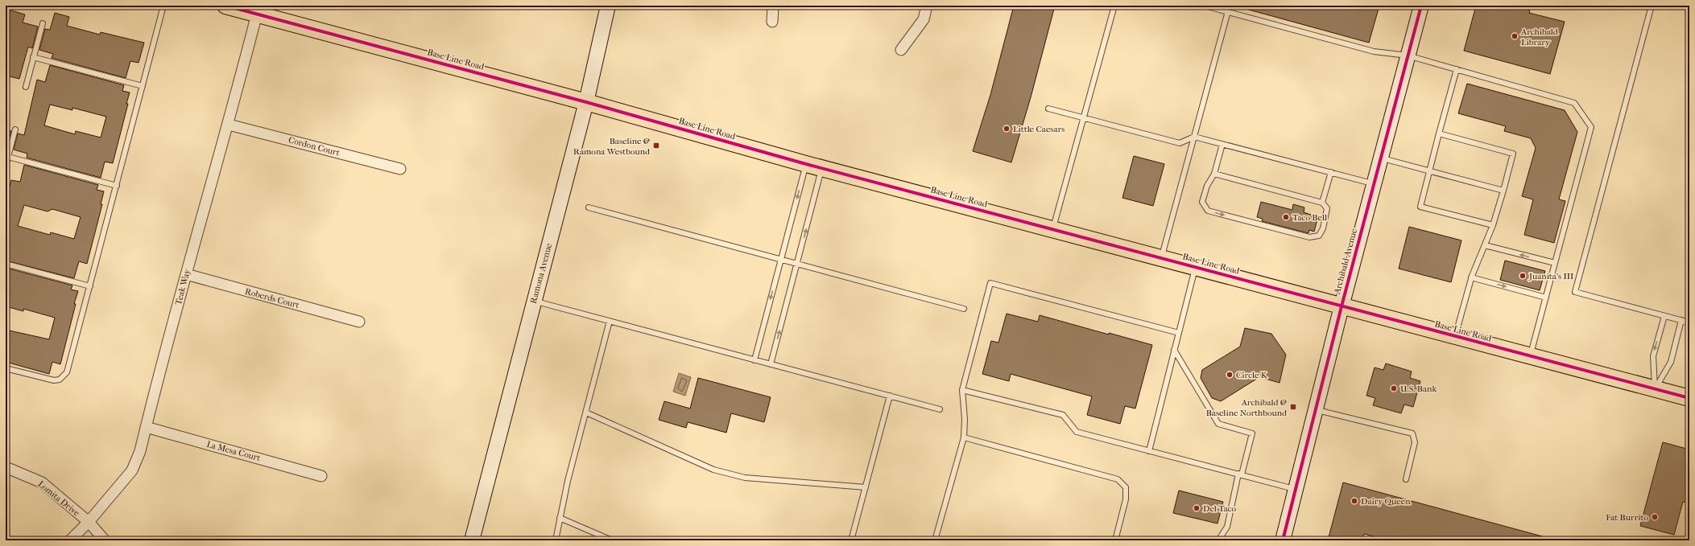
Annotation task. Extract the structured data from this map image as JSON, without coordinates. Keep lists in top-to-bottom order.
{
  "streets": {
    "main road": ["Base Line Road", "Archibald Avenue", "Ramona Avenue"],
    "street": [
      "Cordon Court",
      "Teak Way",
      "Roberds Court",
      "La Mesa Court",
      "Lomita Drive"
    ]
  },
  "crossings": [
    ["Base Line Road", "Archibald Avenue"],
    ["Base Line Road", "Ramona Avenue"],
    ["Base Line Road", "Teak Way"],
    ["Cordon Court", "Teak Way"],
    ["Teak Way", "Roberds Court"],
    ["Teak Way", "La Mesa Court"],
    ["Teak Way", "Lomita Drive"]
  ],
  "places": {
    "other": [
      "Archibald Library",
      "Little Caesars",
      "Taco Bell",
      "Juanita's III",
      "Circle K",
      "U.S. Bank",
      "Dairy Queen",
      "Del Taco",
      "Fat Burrito"
    ],
    "transit": ["Baseline @ Ramona Westbound", "Archibald @ Baseline Northbound"]
  }
}
